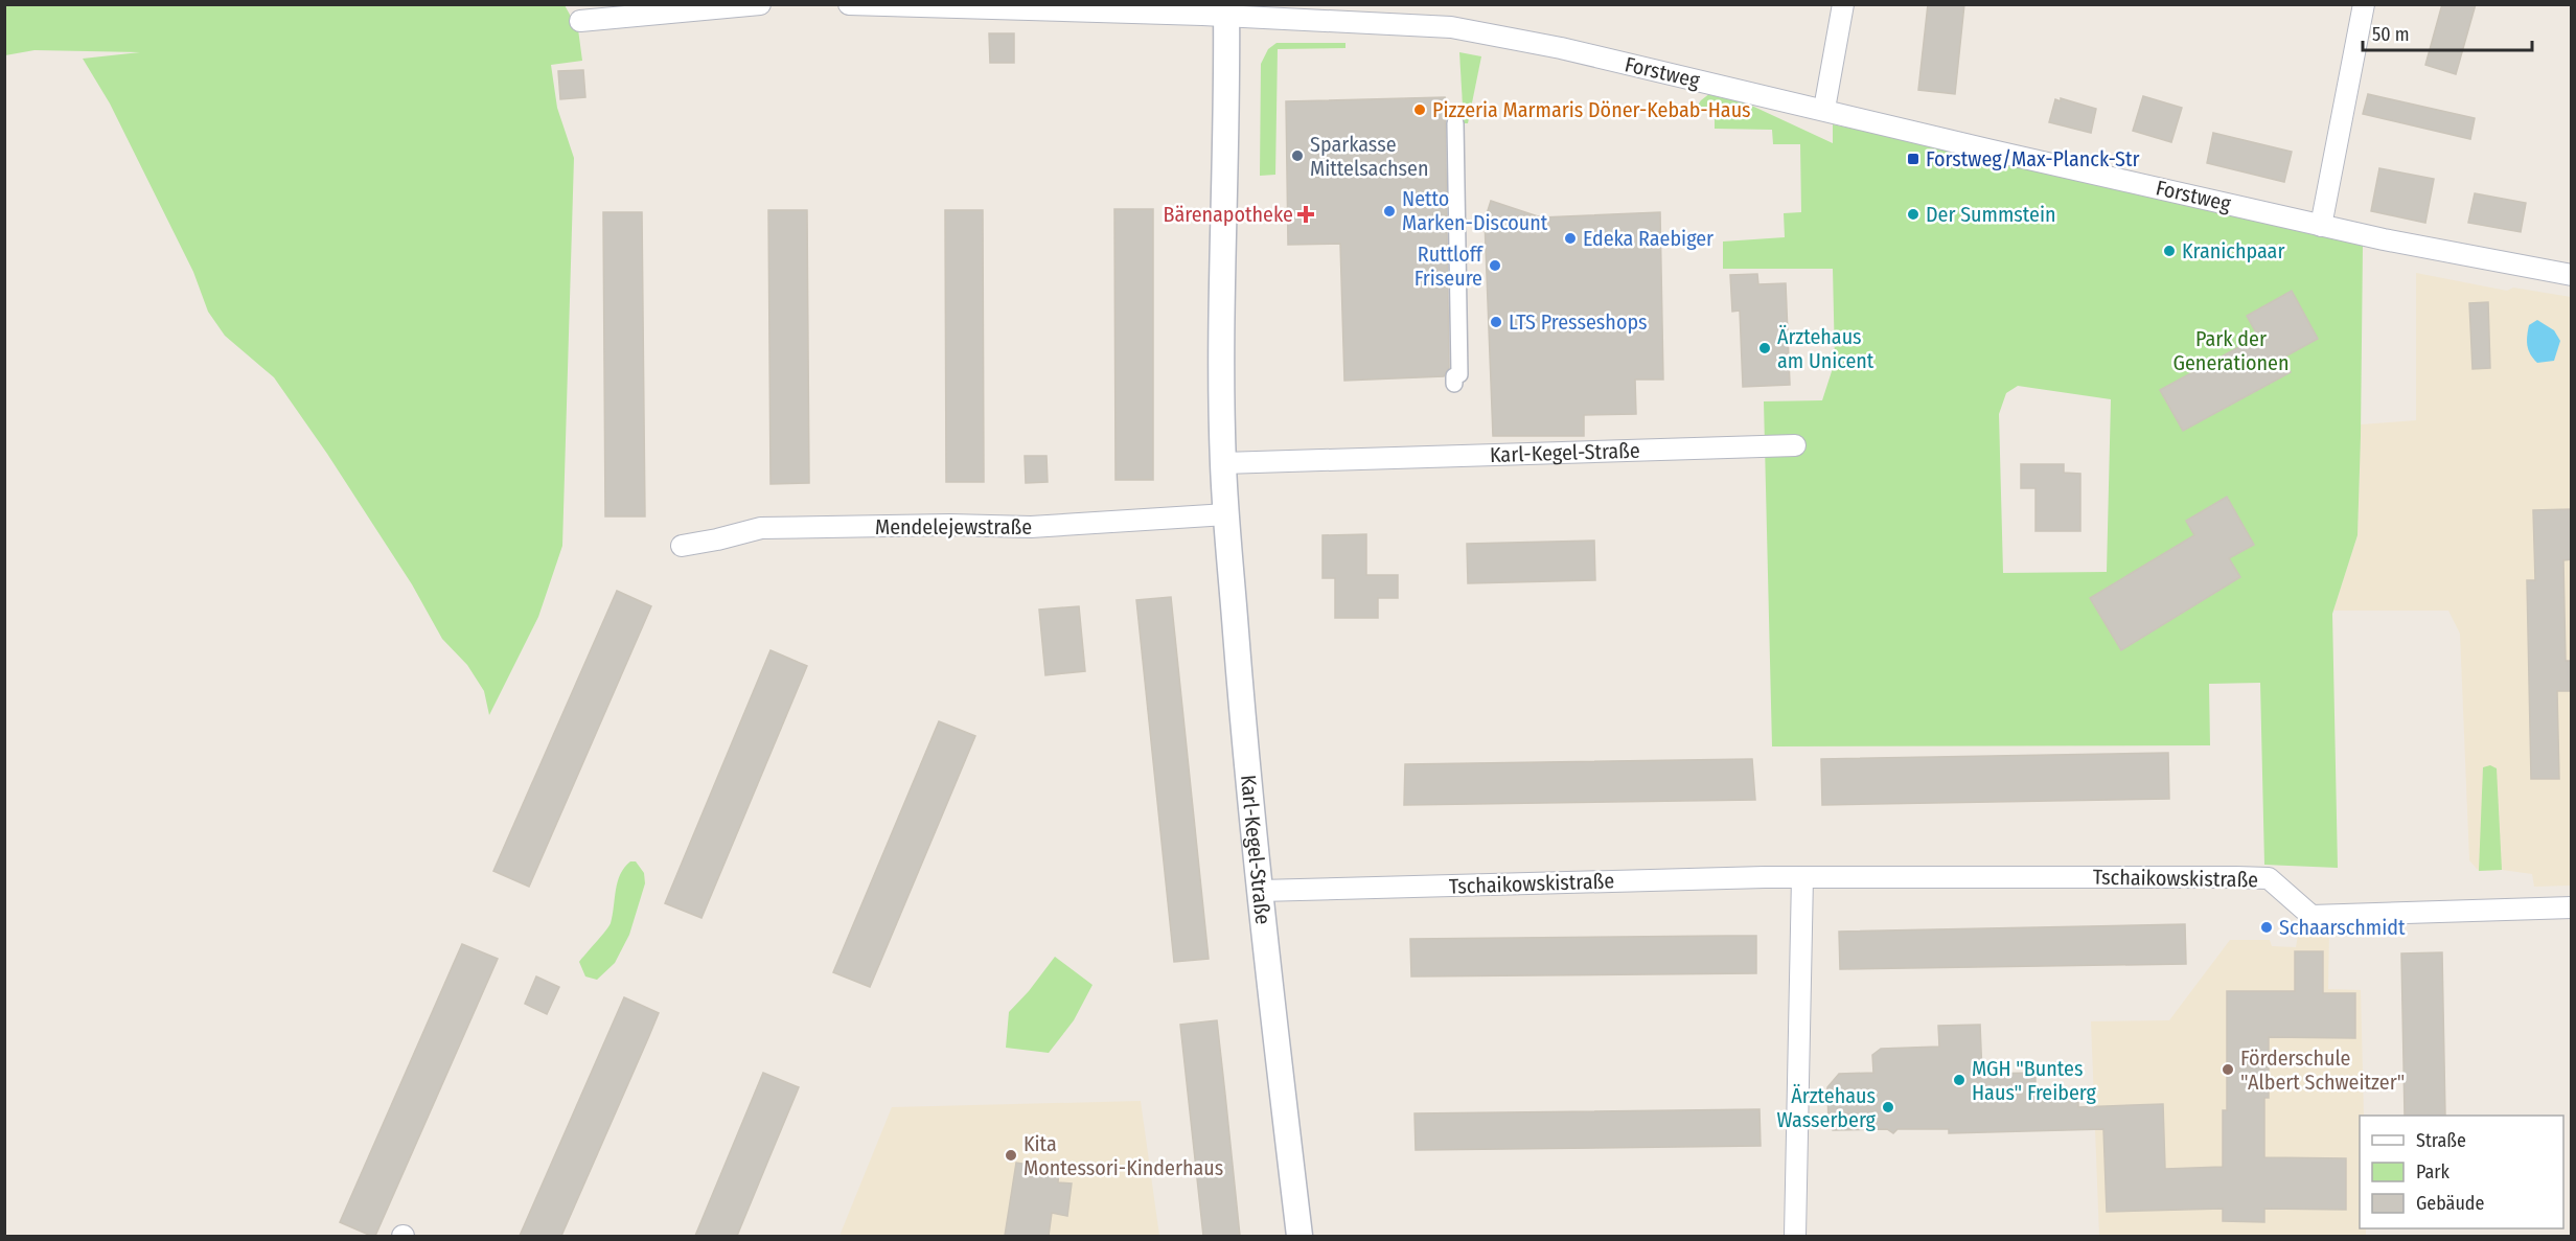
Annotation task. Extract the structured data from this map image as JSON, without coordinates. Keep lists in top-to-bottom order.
{
  "streets": {
    "street": [
      "Forstweg",
      "Karl-Kegel-Straße",
      "Mendelejewstraße",
      "Tschaikowskistraße"
    ]
  },
  "crossings": [
    ["Forstweg", "Karl-Kegel-Straße"],
    ["Karl-Kegel-Straße", "Mendelejewstraße"],
    ["Karl-Kegel-Straße", "Tschaikowskistraße"]
  ],
  "parks": ["Park der Generationen"],
  "places": {
    "other": [
      "Pizzeria Marmaris Döner-Kebab-Haus",
      "Sparkasse Mittelsachsen",
      "Netto Marken-Discount",
      "Der Summstein",
      "Edeka Raebiger",
      "Kranichpaar",
      "Ruttloff Friseure",
      "LTS Presseshops",
      "Ärztehaus am Unicent",
      "Schaarschmidt",
      "Förderschule \"Albert Schweitzer\"",
      "MGH \"Buntes Haus\" Freiberg",
      "Ärztehaus Wasserberg",
      "Kita Montessori-Kinderhaus"
    ],
    "transit": ["Forstweg/Max-Planck-Str"],
    "health": ["Bärenapotheke"]
  },
  "legend": ["Straße", "Park", "Gebäude"],
  "scale_bar": "50 m"
}
